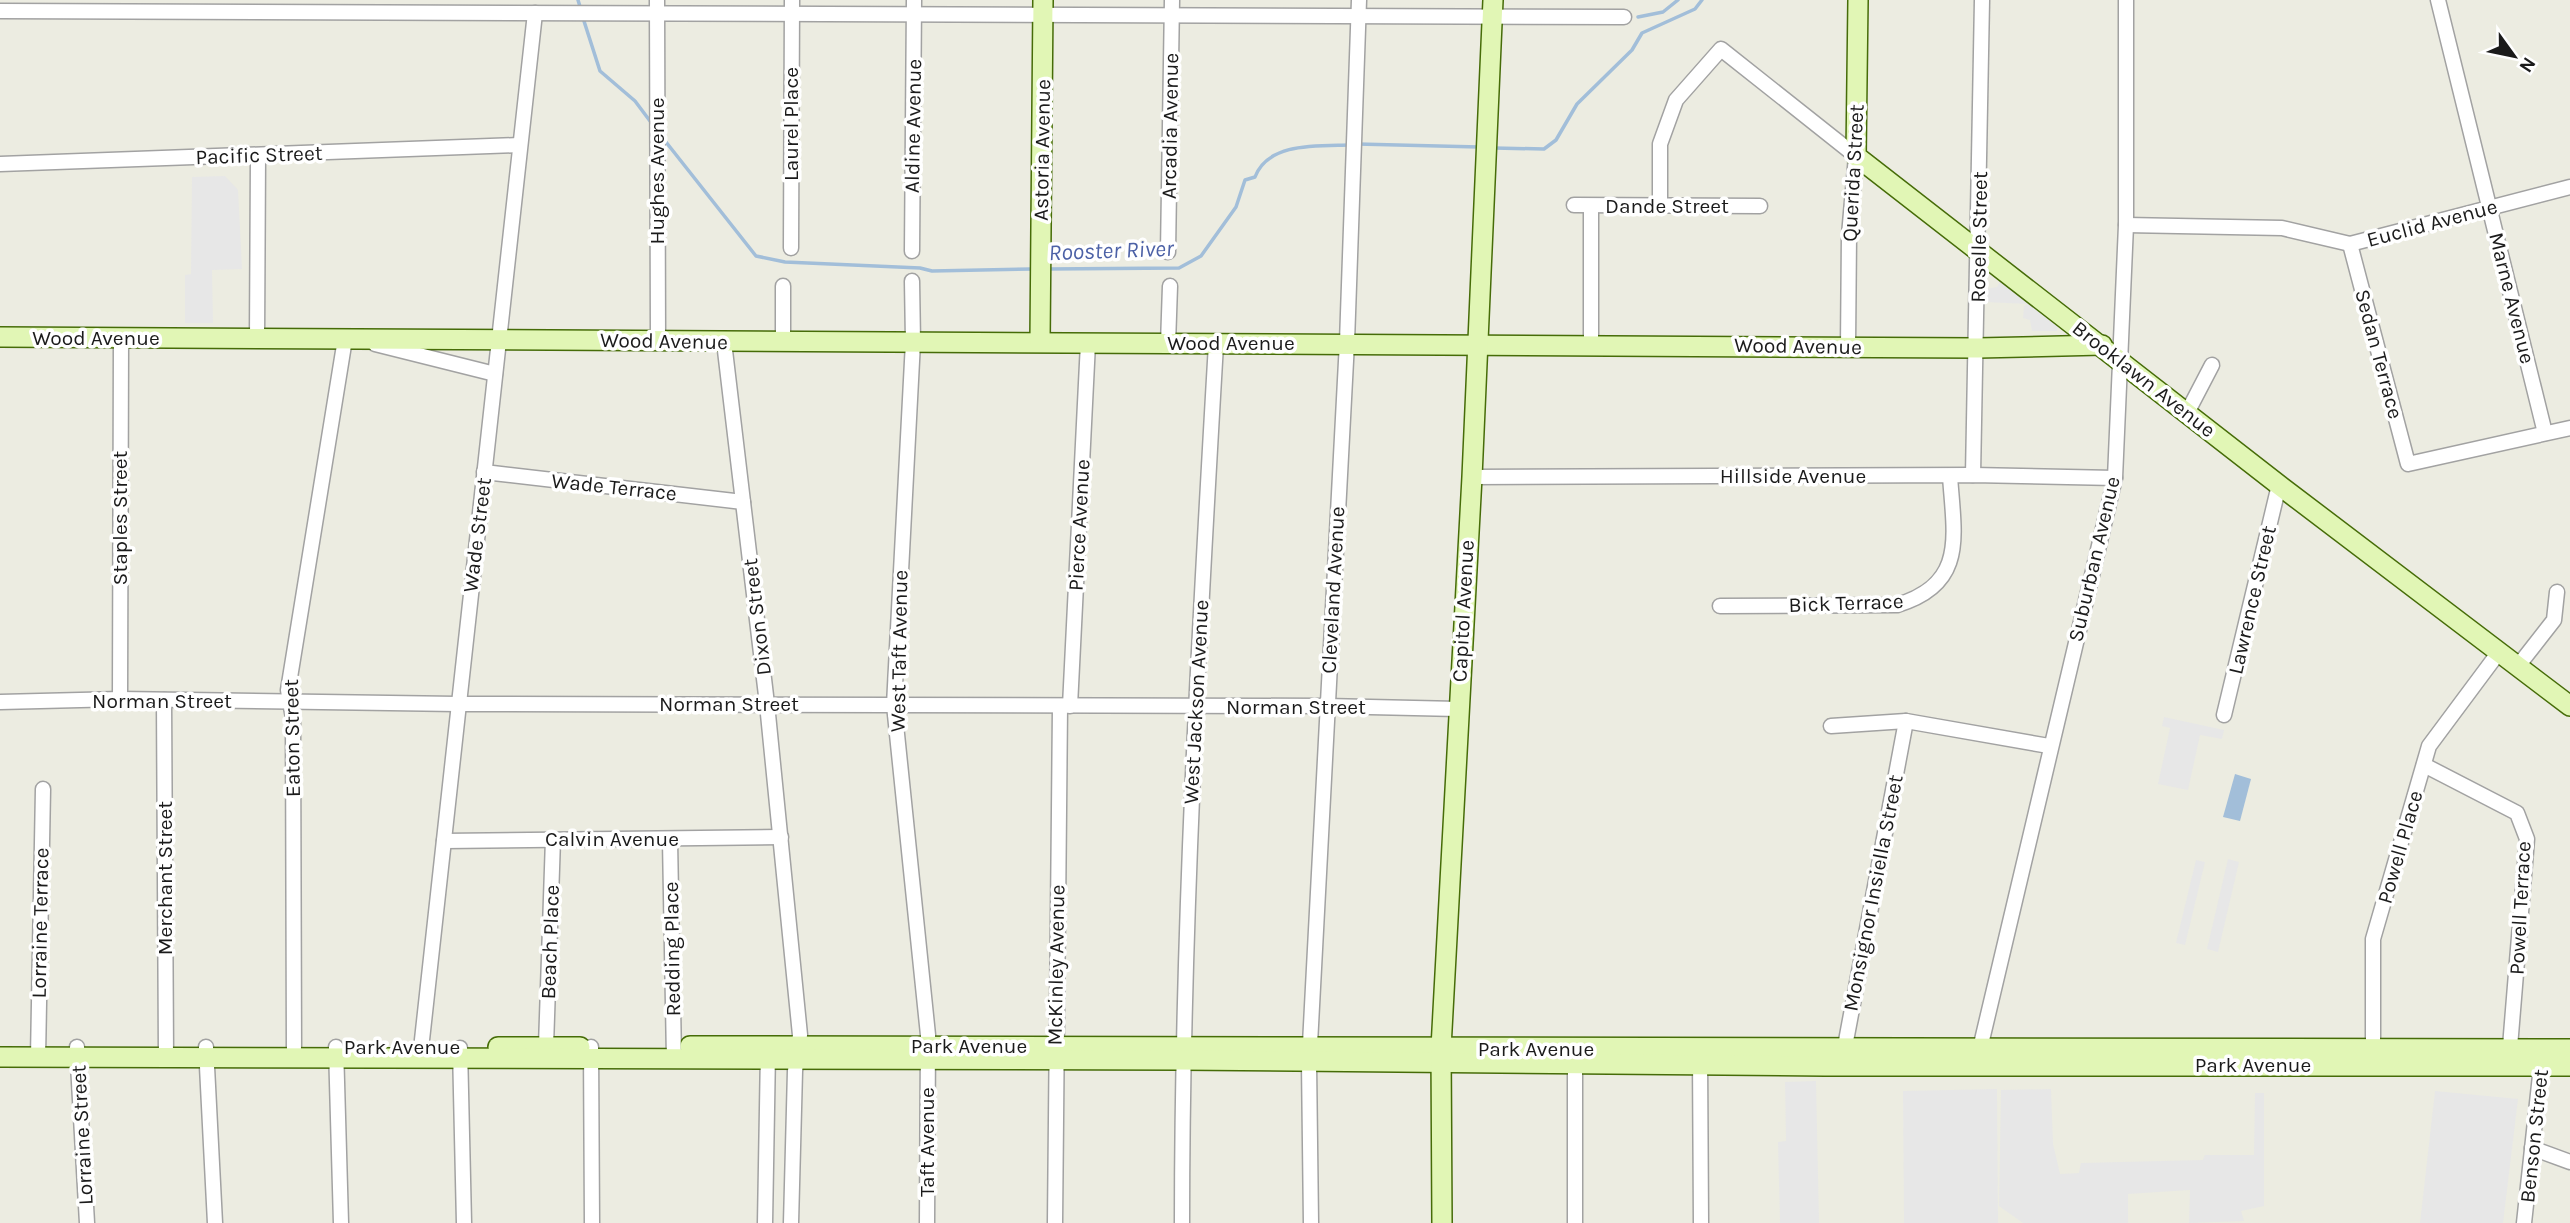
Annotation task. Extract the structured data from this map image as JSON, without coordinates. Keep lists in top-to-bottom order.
{
  "streets": {
    "main road": [
      "Astoria Avenue",
      "Querida Street",
      "Wood Avenue",
      "Brooklawn Avenue",
      "Capitol Avenue",
      "Park Avenue"
    ],
    "street": [
      "Laurel Place",
      "Aldine Avenue",
      "Arcadia Avenue",
      "Pacific Street",
      "Hughes Avenue",
      "Dande Street",
      "Euclid Avenue",
      "Roselle Street",
      "Marne Avenue",
      "Sedan Terrace",
      "Hillside Avenue",
      "Wade Terrace",
      "Staples Street",
      "Pierce Avenue",
      "Wade Street",
      "Suburban Avenue",
      "Cleveland Avenue",
      "Lawrence Street",
      "Bick Terrace",
      "Dixon Street",
      "West Taft Avenue",
      "Norman Street",
      "West Jackson Avenue",
      "Eaton Street",
      "Calvin Avenue",
      "Powell Place",
      "Merchant Street",
      "Monsignor Insiella Street",
      "Powell Terrace",
      "Lorraine Terrace",
      "Beach Place",
      "Redding Place",
      "McKinley Avenue",
      "Lorraine Street",
      "Benson Street",
      "Taft Avenue"
    ]
  },
  "crossings": [
    ["Astoria Avenue", "Wood Avenue"],
    ["Pacific Street", "Wade Street"],
    ["Hughes Avenue", "Wood Avenue"],
    ["Querida Street", "Wood Avenue"],
    ["Querida Street", "Brooklawn Avenue"],
    ["Dande Street", "Brooklawn Avenue"],
    ["Euclid Avenue", "Marne Avenue"],
    ["Euclid Avenue", "Sedan Terrace"],
    ["Euclid Avenue", "Suburban Avenue"],
    ["Roselle Street", "Wood Avenue"],
    ["Roselle Street", "Brooklawn Avenue"],
    ["Roselle Street", "Hillside Avenue"],
    ["Marne Avenue", "Sedan Terrace"],
    ["Wood Avenue", "Brooklawn Avenue"],
    ["Wood Avenue", "Staples Street"],
    ["Wood Avenue", "Pierce Avenue"],
    ["Wood Avenue", "Wade Street"],
    ["Wood Avenue", "Cleveland Avenue"],
    ["Wood Avenue", "Capitol Avenue"],
    ["Wood Avenue", "Dixon Street"],
    ["Wood Avenue", "West Taft Avenue"],
    ["Wood Avenue", "West Jackson Avenue"],
    ["Wood Avenue", "Eaton Street"],
    ["Brooklawn Avenue", "Suburban Avenue"],
    ["Brooklawn Avenue", "Lawrence Street"],
    ["Brooklawn Avenue", "Powell Place"],
    ["Hillside Avenue", "Suburban Avenue"],
    ["Hillside Avenue", "Bick Terrace"],
    ["Hillside Avenue", "Capitol Avenue"],
    ["Wade Terrace", "Wade Street"],
    ["Wade Terrace", "Dixon Street"],
    ["Staples Street", "Norman Street"],
    ["Pierce Avenue", "Norman Street"],
    ["Pierce Avenue", "McKinley Avenue"],
    ["Wade Street", "Norman Street"],
    ["Wade Street", "Calvin Avenue"],
    ["Wade Street", "Park Avenue"],
    ["Suburban Avenue", "Park Avenue"],
    ["Cleveland Avenue", "Norman Street"],
    ["Cleveland Avenue", "Park Avenue"],
    ["Capitol Avenue", "Norman Street"],
    ["Capitol Avenue", "Park Avenue"],
    ["Dixon Street", "Norman Street"],
    ["Dixon Street", "Calvin Avenue"],
    ["Dixon Street", "Park Avenue"],
    ["West Taft Avenue", "Norman Street"],
    ["West Taft Avenue", "Park Avenue"],
    ["West Taft Avenue", "Taft Avenue"],
    ["Norman Street", "West Jackson Avenue"],
    ["Norman Street", "Eaton Street"],
    ["Norman Street", "Merchant Street"],
    ["Norman Street", "McKinley Avenue"],
    ["West Jackson Avenue", "Park Avenue"],
    ["Eaton Street", "Park Avenue"],
    ["Calvin Avenue", "Beach Place"],
    ["Calvin Avenue", "Redding Place"],
    ["Powell Place", "Powell Terrace"],
    ["Powell Place", "Park Avenue"],
    ["Merchant Street", "Park Avenue"],
    ["Monsignor Insiella Street", "Park Avenue"],
    ["Powell Terrace", "Park Avenue"],
    ["Lorraine Terrace", "Park Avenue"],
    ["Beach Place", "Park Avenue"],
    ["Redding Place", "Park Avenue"],
    ["McKinley Avenue", "Park Avenue"],
    ["Park Avenue", "Lorraine Street"],
    ["Park Avenue", "Benson Street"],
    ["Park Avenue", "Taft Avenue"]
  ],
  "water": ["Rooster River"],
  "north": "bottom right"
}
